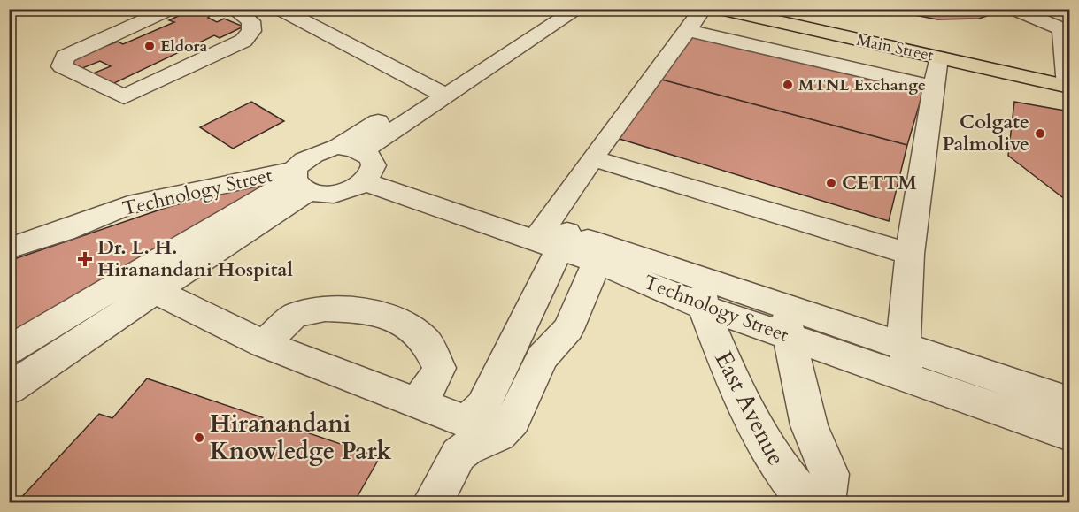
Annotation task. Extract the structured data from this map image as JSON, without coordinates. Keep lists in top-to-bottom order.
{
  "streets": {
    "main road": ["Main Street"],
    "street": ["Technology Street", "East Avenue"]
  },
  "crossings": [
    ["Technology Street", "East Avenue"]
  ],
  "places": {
    "other": [
      "Eldora",
      "MTNL Exchange",
      "Colgate Palmolive",
      "CETTM",
      "Hiranandani Knowledge Park"
    ],
    "health": ["Dr. L. H. Hiranandani Hospital"]
  }
}
